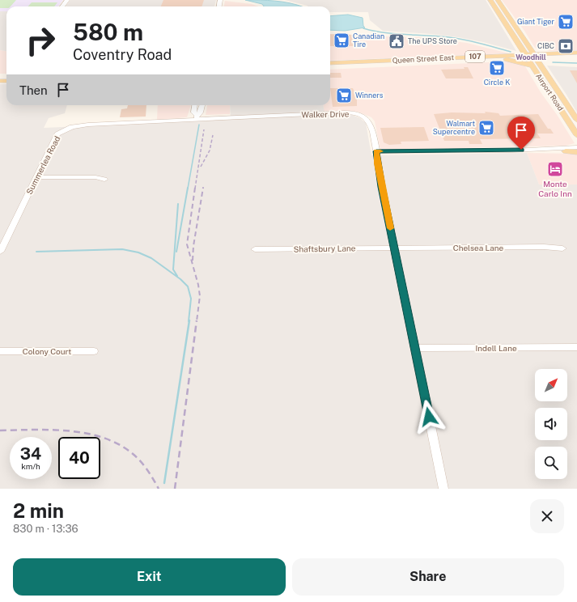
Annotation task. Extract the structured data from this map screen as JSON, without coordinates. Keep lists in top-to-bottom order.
{
  "streets": {
    "main road": ["107", "Queen Street East", "Airport Road"],
    "street": [
      "Walker Drive",
      "Summerlea Road",
      "Chelsea Lane",
      "Shaftsbury Lane",
      "Indell Lane",
      "Colony Court"
    ]
  },
  "crossings": [
    ["Queen Street East", "Airport Road"],
    ["Walker Drive", "Summerlea Road"],
    ["Walker Drive", "Chelsea Lane"],
    ["Walker Drive", "Shaftsbury Lane"],
    ["Walker Drive", "Indell Lane"],
    ["Chelsea Lane", "Shaftsbury Lane"]
  ],
  "districts": ["Woodhill"],
  "places": {
    "supermarket": [
      "Giant Tiger",
      "Canadian Tire",
      "Circle K",
      "Winners",
      "Walmart Supercentre"
    ],
    "public building": ["The UPS Store"],
    "bank": ["CIBC"],
    "hotel": ["Monte Carlo Inn"]
  },
  "north": "top right",
  "page": {
    "turn": ["580 m", "Coventry Road"],
    "then": "Then",
    "speed": "34 km/h",
    "limit": "40",
    "heading": ["2 min", "830 m · 13:36"],
    "buttons": ["Exit", "Share"]
  }
}
